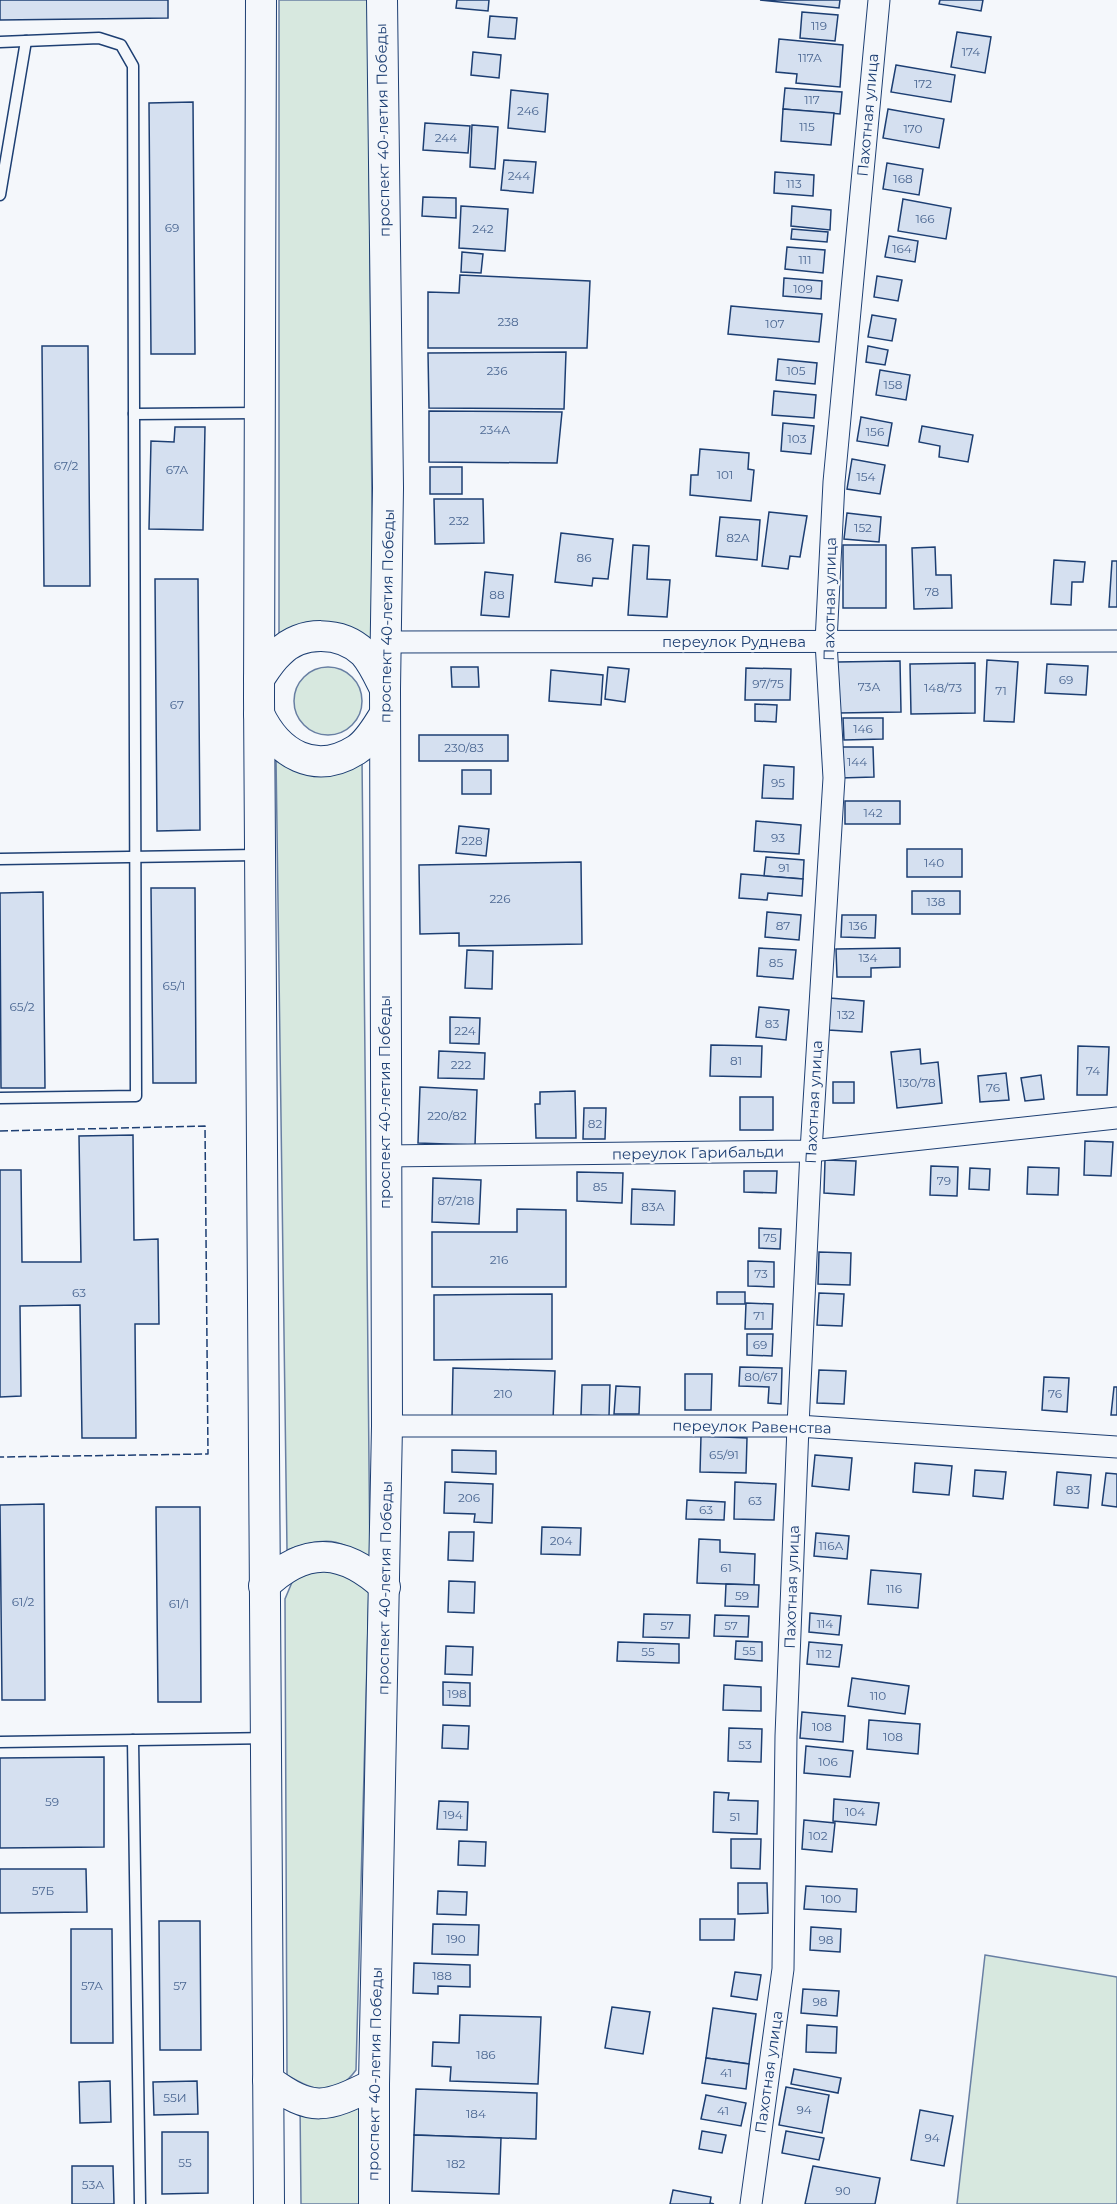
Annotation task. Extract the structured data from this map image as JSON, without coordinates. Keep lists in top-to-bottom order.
{
  "streets": {
    "main road": ["проспект 40-летия Победы"],
    "street": [
      "Пахотная улица",
      "переулок Руднева",
      "переулок Гарибальди",
      "переулок Равенства"
    ]
  },
  "crossings": [
    ["Пахотная улица", "переулок Руднева"],
    ["Пахотная улица", "переулок Гарибальди"],
    ["Пахотная улица", "переулок Равенства"],
    ["проспект 40-летия Победы", "переулок Руднева"],
    ["проспект 40-летия Победы", "переулок Гарибальди"],
    ["проспект 40-летия Победы", "переулок Равенства"]
  ],
  "house_numbers": [
    "119",
    "174",
    "117А",
    "172",
    "117",
    "246",
    "115",
    "170",
    "244",
    "244",
    "168",
    "113",
    "166",
    "69",
    "242",
    "164",
    "111",
    "109",
    "238",
    "107",
    "236",
    "105",
    "158",
    "234А",
    "156",
    "103",
    "67/2",
    "67А",
    "101",
    "154",
    "232",
    "152",
    "82А",
    "86",
    "78",
    "88",
    "69",
    "97/75",
    "73А",
    "148/73",
    "71",
    "67",
    "146",
    "230/83",
    "144",
    "95",
    "142",
    "93",
    "228",
    "140",
    "91",
    "226",
    "138",
    "87",
    "136",
    "134",
    "85",
    "65/1",
    "65/2",
    "132",
    "83",
    "224",
    "81",
    "222",
    "74",
    "130/78",
    "76",
    "220/82",
    "82",
    "79",
    "85",
    "87/218",
    "83А",
    "75",
    "216",
    "73",
    "63",
    "71",
    "69",
    "80/67",
    "210",
    "76",
    "65/91",
    "83",
    "206",
    "63",
    "63",
    "204",
    "116А",
    "61",
    "116",
    "59",
    "61/2",
    "61/1",
    "114",
    "57",
    "57",
    "55",
    "55",
    "112",
    "198",
    "110",
    "108",
    "108",
    "53",
    "106",
    "59",
    "104",
    "194",
    "51",
    "102",
    "57Б",
    "100",
    "190",
    "98",
    "188",
    "57А",
    "57",
    "98",
    "186",
    "41",
    "55И",
    "94",
    "41",
    "184",
    "94",
    "55",
    "182",
    "53А",
    "90"
  ]
}
